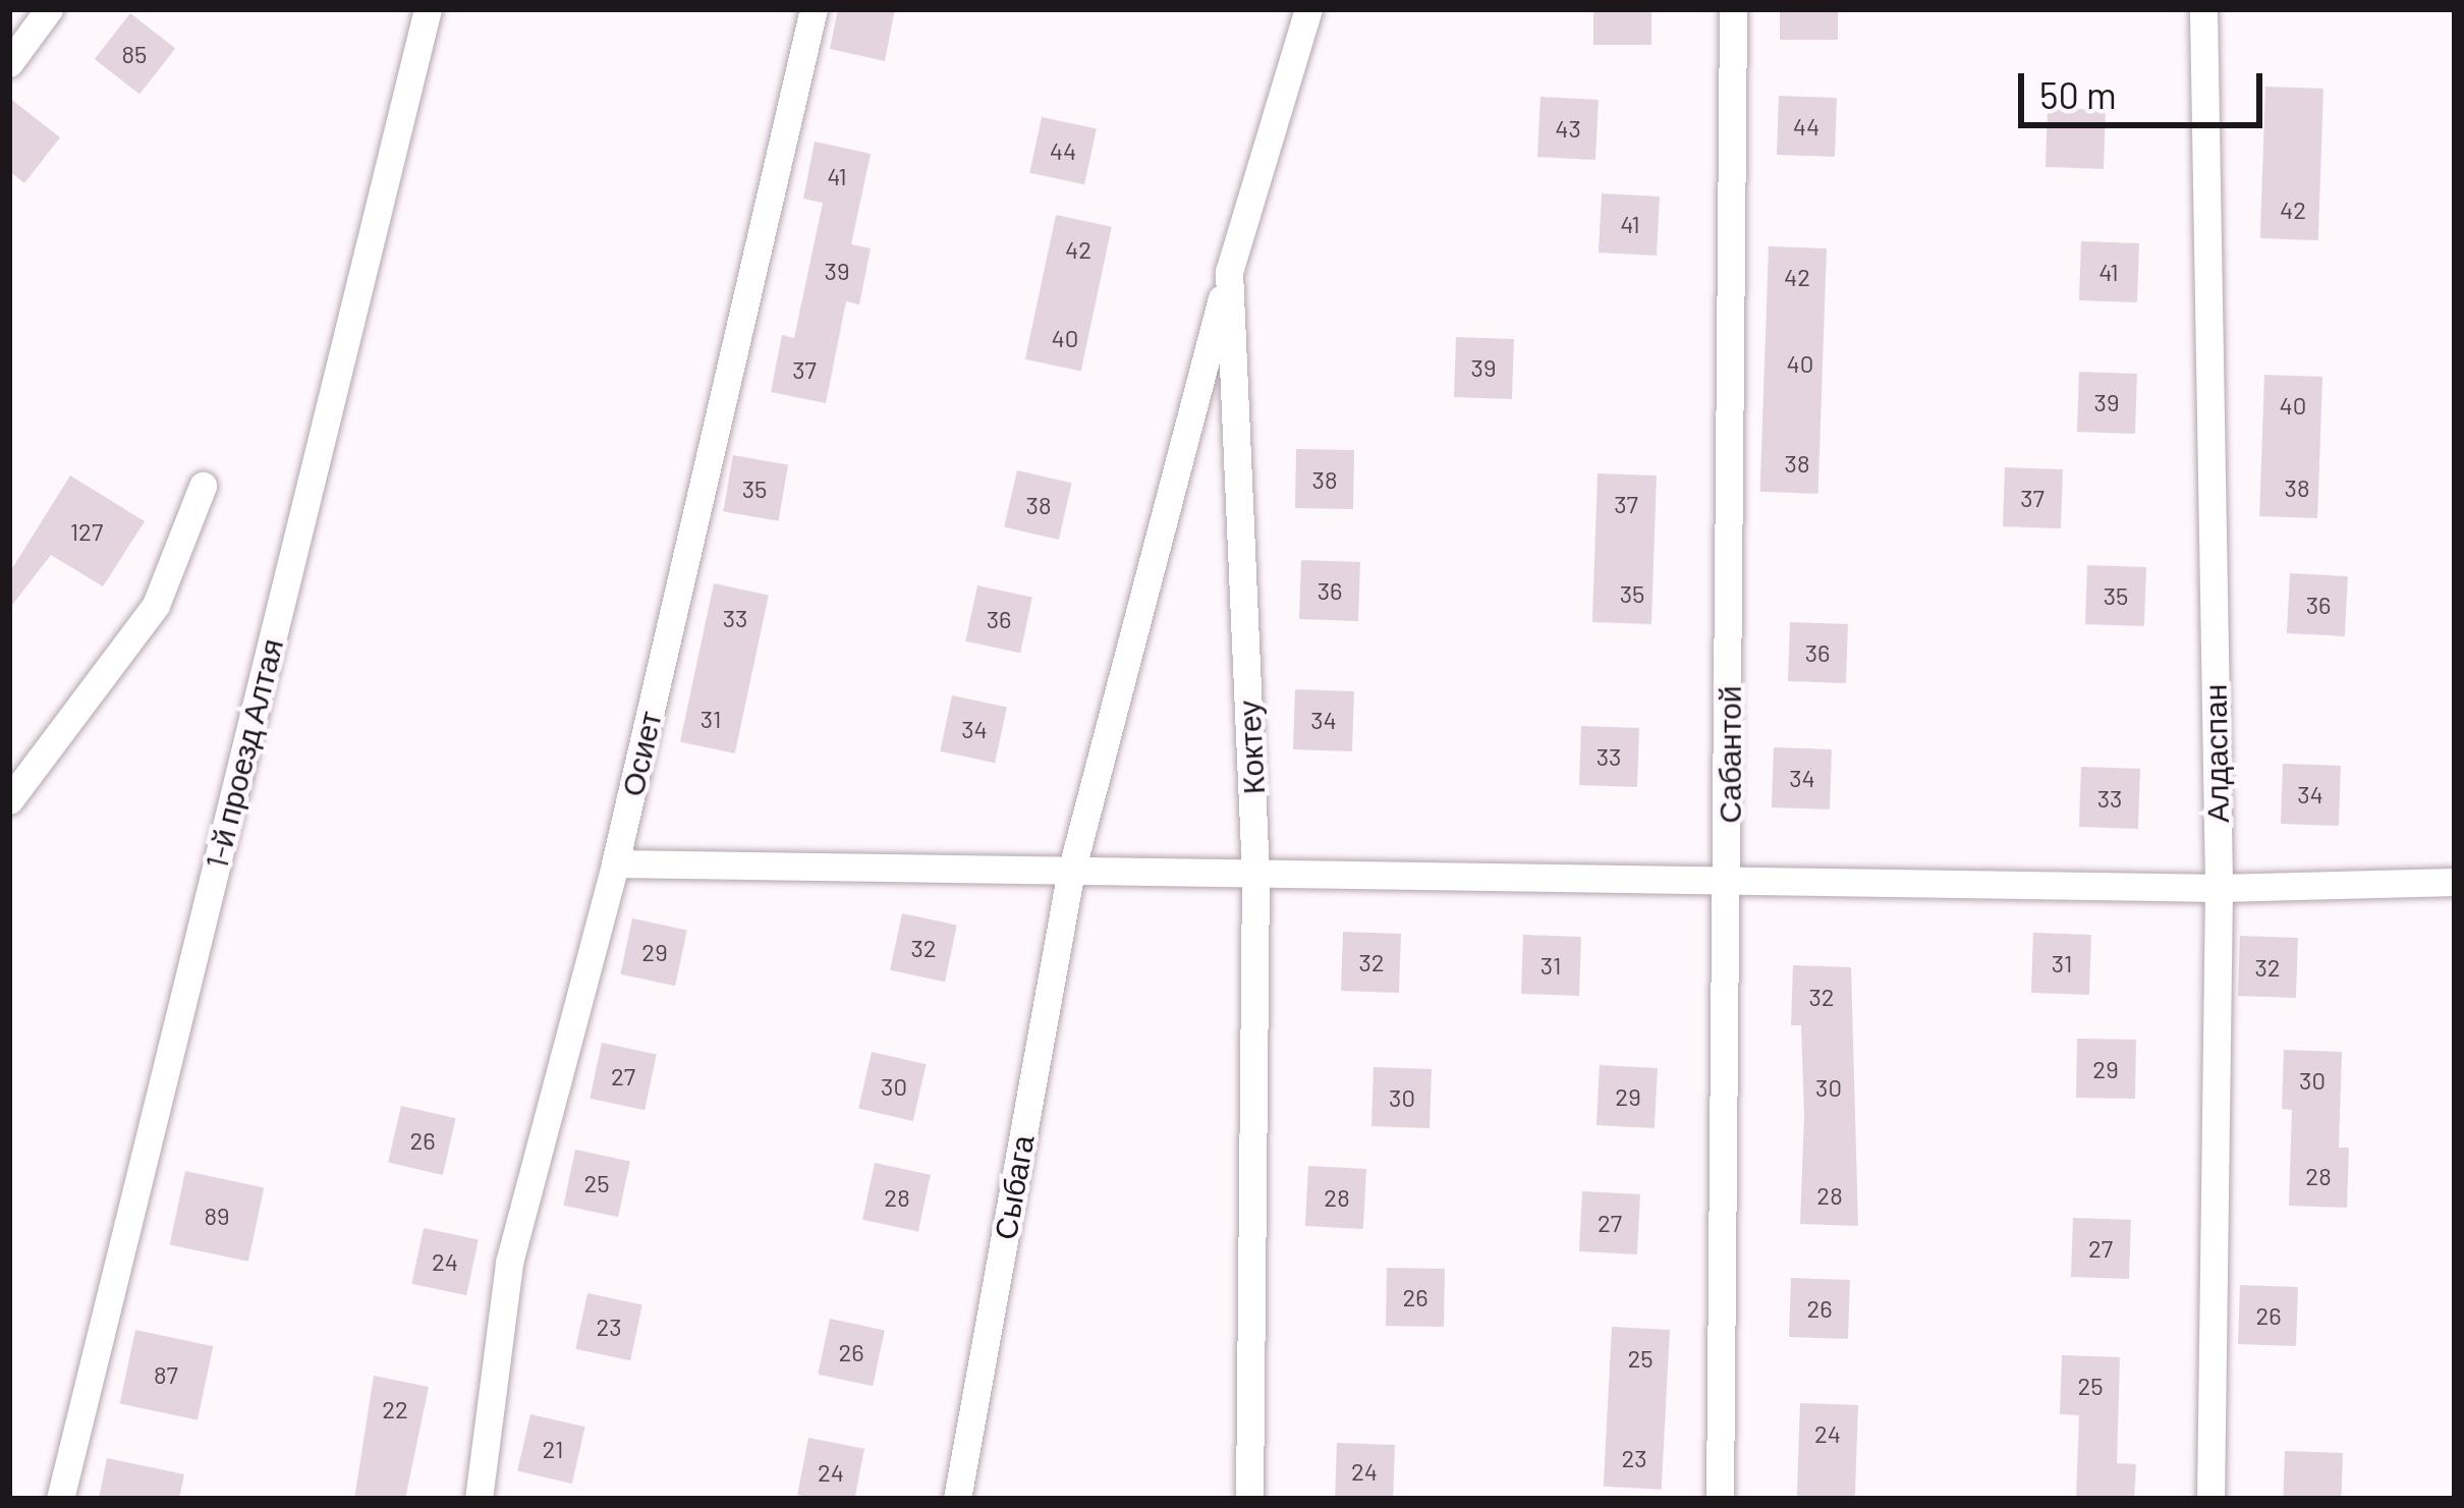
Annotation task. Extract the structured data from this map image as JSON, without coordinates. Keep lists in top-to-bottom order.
{
  "streets": {
    "street": [
      "Коктеу",
      "1-й проезд Алтая",
      "Осиет",
      "Алдаспан",
      "Сабантой",
      "Сыбага"
    ]
  },
  "crossings": [
    ["Коктеу", "Сыбага"]
  ],
  "house_numbers": [
    "85",
    "44",
    "43",
    "44",
    "41",
    "42",
    "41",
    "42",
    "39",
    "41",
    "42",
    "40",
    "40",
    "39",
    "37",
    "39",
    "40",
    "38",
    "38",
    "38",
    "35",
    "37",
    "37",
    "38",
    "127",
    "36",
    "35",
    "35",
    "36",
    "33",
    "36",
    "36",
    "31",
    "34",
    "34",
    "33",
    "34",
    "34",
    "33",
    "32",
    "29",
    "32",
    "31",
    "31",
    "32",
    "32",
    "29",
    "27",
    "30",
    "30",
    "30",
    "29",
    "30",
    "26",
    "28",
    "25",
    "28",
    "28",
    "28",
    "89",
    "27",
    "27",
    "24",
    "26",
    "26",
    "26",
    "23",
    "26",
    "25",
    "87",
    "25",
    "22",
    "24",
    "21",
    "23",
    "24",
    "24"
  ],
  "scale_bar": "50 m"
}
